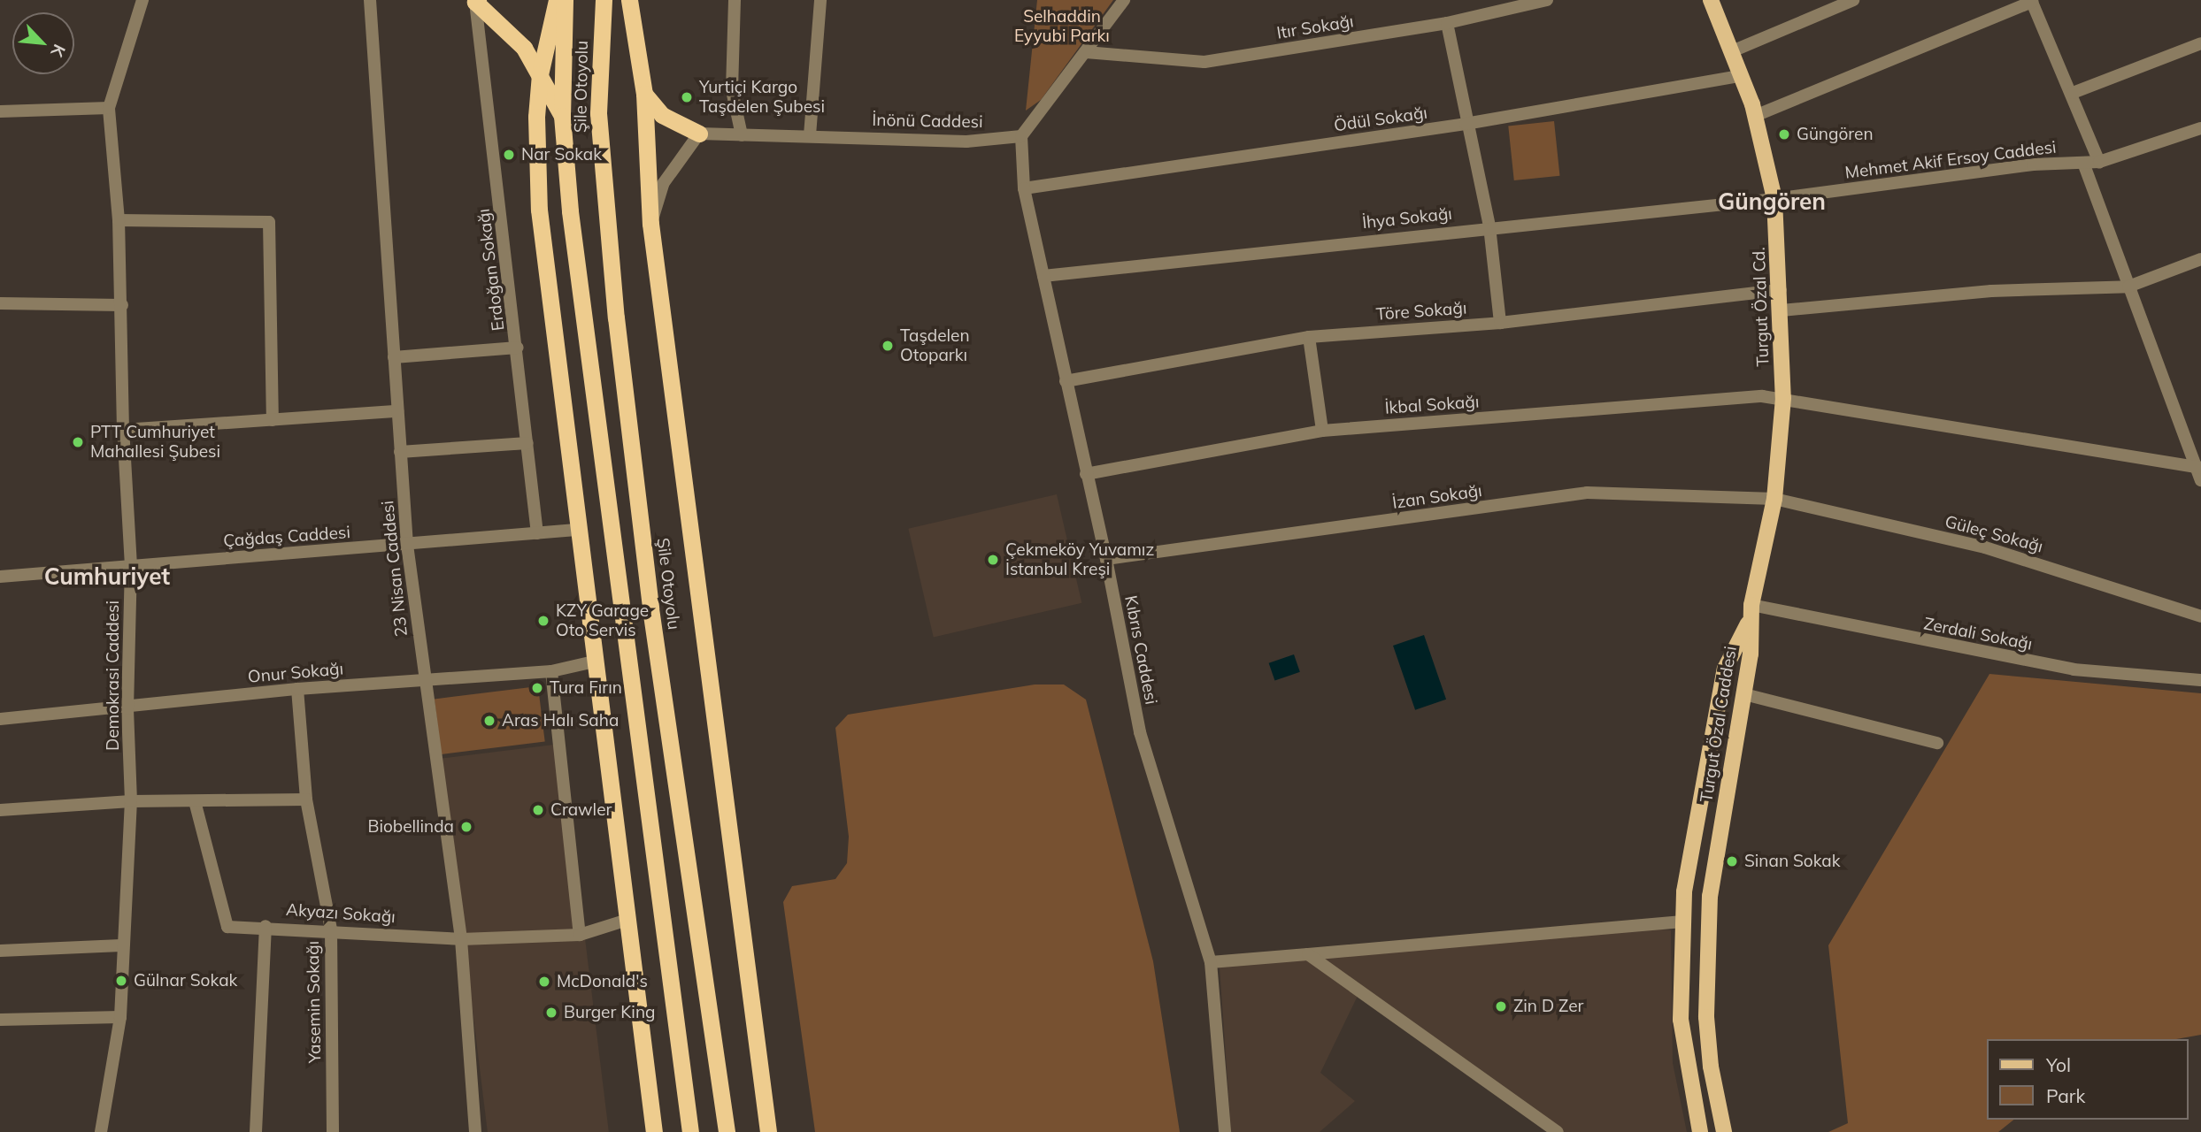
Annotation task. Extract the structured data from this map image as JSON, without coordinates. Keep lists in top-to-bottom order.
{
  "streets": {
    "highway": ["Şile Otoyolu"],
    "main road": ["Turgut Özal Cd.", "Turgut Özal Caddesi"],
    "street": [
      "Itır Sokağı",
      "Ödül Sokağı",
      "İnönü Caddesi",
      "Mehmet Akif Ersoy Caddesi",
      "İhya Sokağı",
      "Erdoğan Sokağı",
      "Töre Sokağı",
      "İkbal Sokağı",
      "İzan Sokağı",
      "Güleç Sokağı",
      "Çağdaş Caddesi",
      "23 Nisan Caddesi",
      "Zerdali Sokağı",
      "Kıbrıs Caddesi",
      "Onur Sokağı",
      "Demokrasi Caddesi",
      "Akyazı Sokağı",
      "Yasemin Sokağı"
    ]
  },
  "crossings": [
    ["Ödül Sokağı", "Turgut Özal Cd."],
    ["Ödül Sokağı", "Kıbrıs Caddesi"],
    ["İnönü Caddesi", "Kıbrıs Caddesi"],
    ["Mehmet Akif Ersoy Caddesi", "İhya Sokağı"],
    ["Mehmet Akif Ersoy Caddesi", "Turgut Özal Cd."],
    ["İhya Sokağı", "Turgut Özal Cd."],
    ["İhya Sokağı", "Kıbrıs Caddesi"],
    ["Erdoğan Sokağı", "Çağdaş Caddesi"],
    ["Turgut Özal Cd.", "Töre Sokağı"],
    ["Turgut Özal Cd.", "İkbal Sokağı"],
    ["Turgut Özal Cd.", "İzan Sokağı"],
    ["Turgut Özal Cd.", "Güleç Sokağı"],
    ["Turgut Özal Cd.", "Zerdali Sokağı"],
    ["Turgut Özal Cd.", "Turgut Özal Caddesi"],
    ["Töre Sokağı", "Kıbrıs Caddesi"],
    ["İkbal Sokağı", "Kıbrıs Caddesi"],
    ["İzan Sokağı", "Güleç Sokağı"],
    ["İzan Sokağı", "Kıbrıs Caddesi"],
    ["Çağdaş Caddesi", "23 Nisan Caddesi"],
    ["Çağdaş Caddesi", "Demokrasi Caddesi"],
    ["23 Nisan Caddesi", "Onur Sokağı"],
    ["23 Nisan Caddesi", "Akyazı Sokağı"],
    ["Zerdali Sokağı", "Turgut Özal Caddesi"],
    ["Onur Sokağı", "Demokrasi Caddesi"],
    ["Onur Sokağı", "Yasemin Sokağı"],
    ["Akyazı Sokağı", "Yasemin Sokağı"]
  ],
  "districts": ["Güngören", "Cumhuriyet"],
  "parks": ["Selhaddin Eyyubi Parkı"],
  "places": [
    "Yurtiçi Kargo Taşdelen Şubesi",
    "Güngören",
    "Nar Sokak",
    "Taşdelen Otoparkı",
    "PTT Cumhuriyet Mahallesi Şubesi",
    "Çekmeköy Yuvamız İstanbul Kreşi",
    "KZY Garage Oto Servis",
    "Tura Fırın",
    "Aras Halı Saha",
    "Crawler",
    "Biobellinda",
    "Sinan Sokak",
    "Gülnar Sokak",
    "McDonald's",
    "Zin D Zer",
    "Burger King"
  ],
  "legend": ["Yol", "Park"],
  "north": "bottom right"
}
